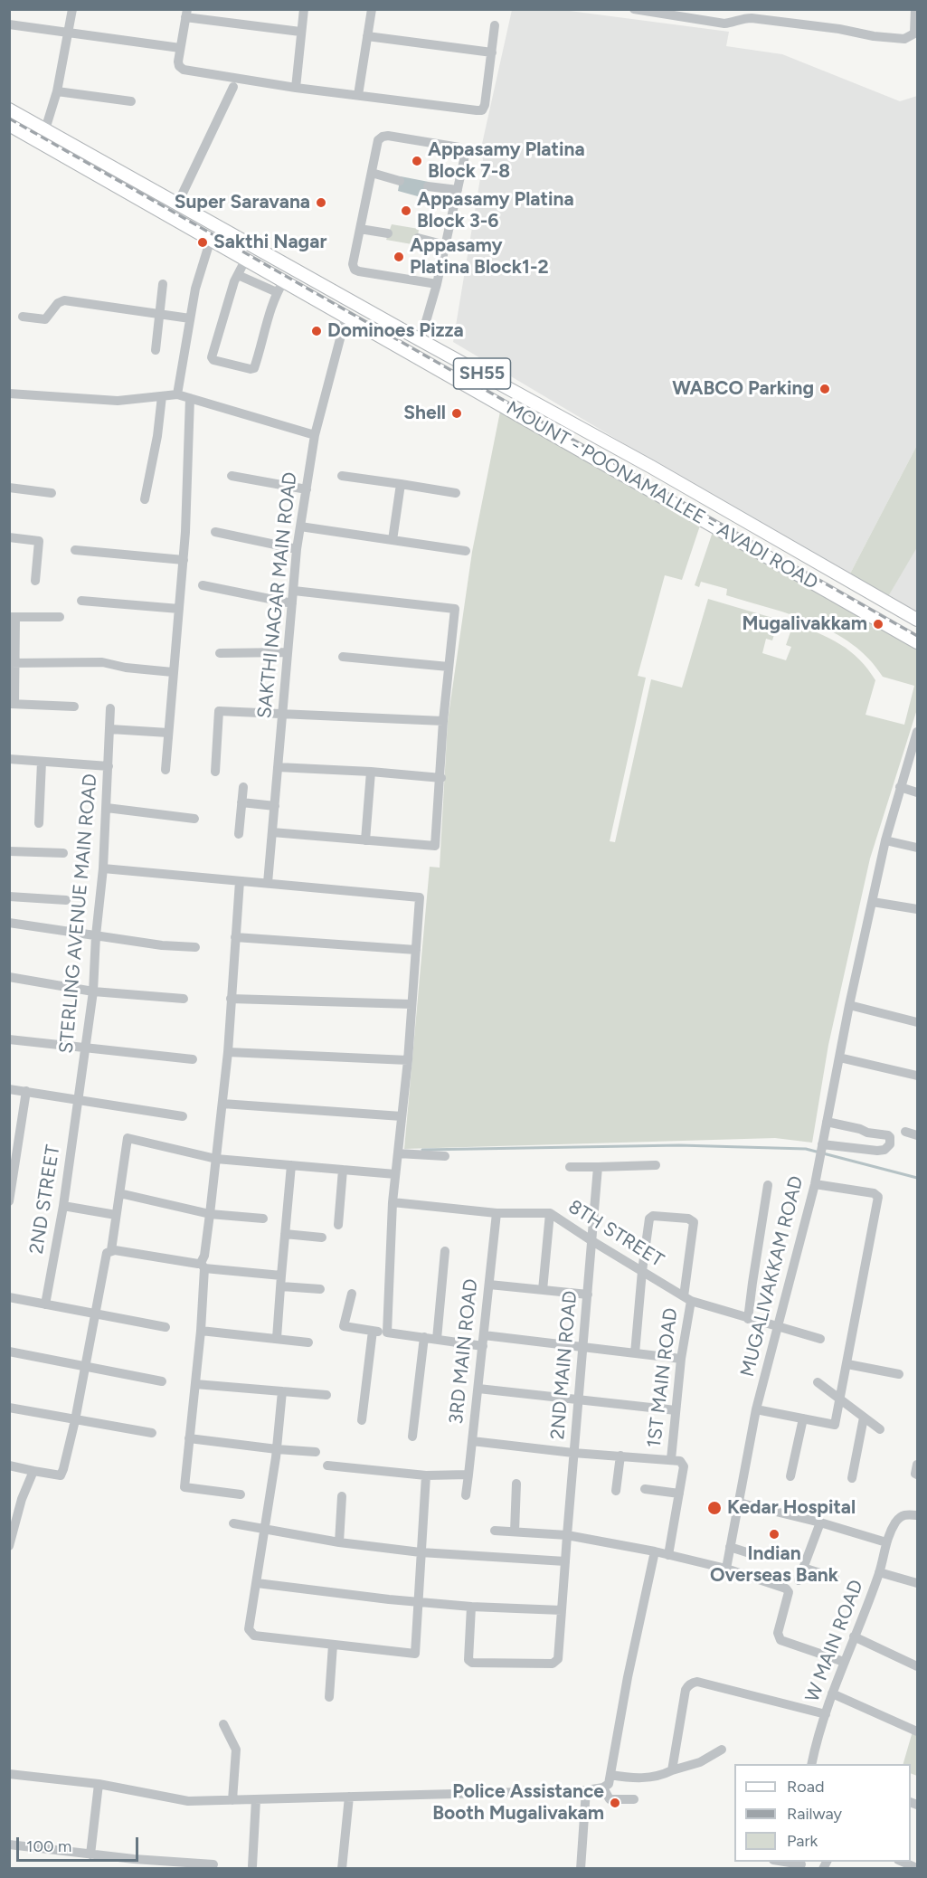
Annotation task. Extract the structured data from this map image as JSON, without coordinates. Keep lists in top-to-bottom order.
{
  "streets": {
    "main road": ["SH55", "MOUNT - POONAMALLEE - AVADI ROAD"],
    "street": [
      "SAKTHI NAGAR MAIN ROAD",
      "STERLING AVENUE MAIN ROAD",
      "2ND STREET",
      "8TH STREET",
      "MUGALIVAKKAM ROAD",
      "3RD MAIN ROAD",
      "2ND MAIN ROAD",
      "1ST MAIN ROAD",
      "W MAIN ROAD"
    ]
  },
  "crossings": [
    ["MOUNT - POONAMALLEE - AVADI ROAD", "SAKTHI NAGAR MAIN ROAD"],
    ["STERLING AVENUE MAIN ROAD", "2ND STREET"],
    ["8TH STREET", "MUGALIVAKKAM ROAD"],
    ["8TH STREET", "3RD MAIN ROAD"],
    ["8TH STREET", "2ND MAIN ROAD"],
    ["8TH STREET", "1ST MAIN ROAD"],
    ["3RD MAIN ROAD", "2ND MAIN ROAD"],
    ["3RD MAIN ROAD", "1ST MAIN ROAD"]
  ],
  "places": [
    "Appasamy Platina Block 7-8",
    "Super Saravana",
    "Appasamy Platina Block 3-6",
    "Sakthi Nagar",
    "Appasamy Platina Block1-2",
    "Dominoes Pizza",
    "WABCO Parking",
    "Shell",
    "Mugalivakkam",
    "Kedar Hospital",
    "Indian Overseas Bank",
    "Police Assistance Booth Mugalivakam"
  ],
  "legend": ["Road", "Railway", "Park"],
  "scale_bar": "100 m"
}
